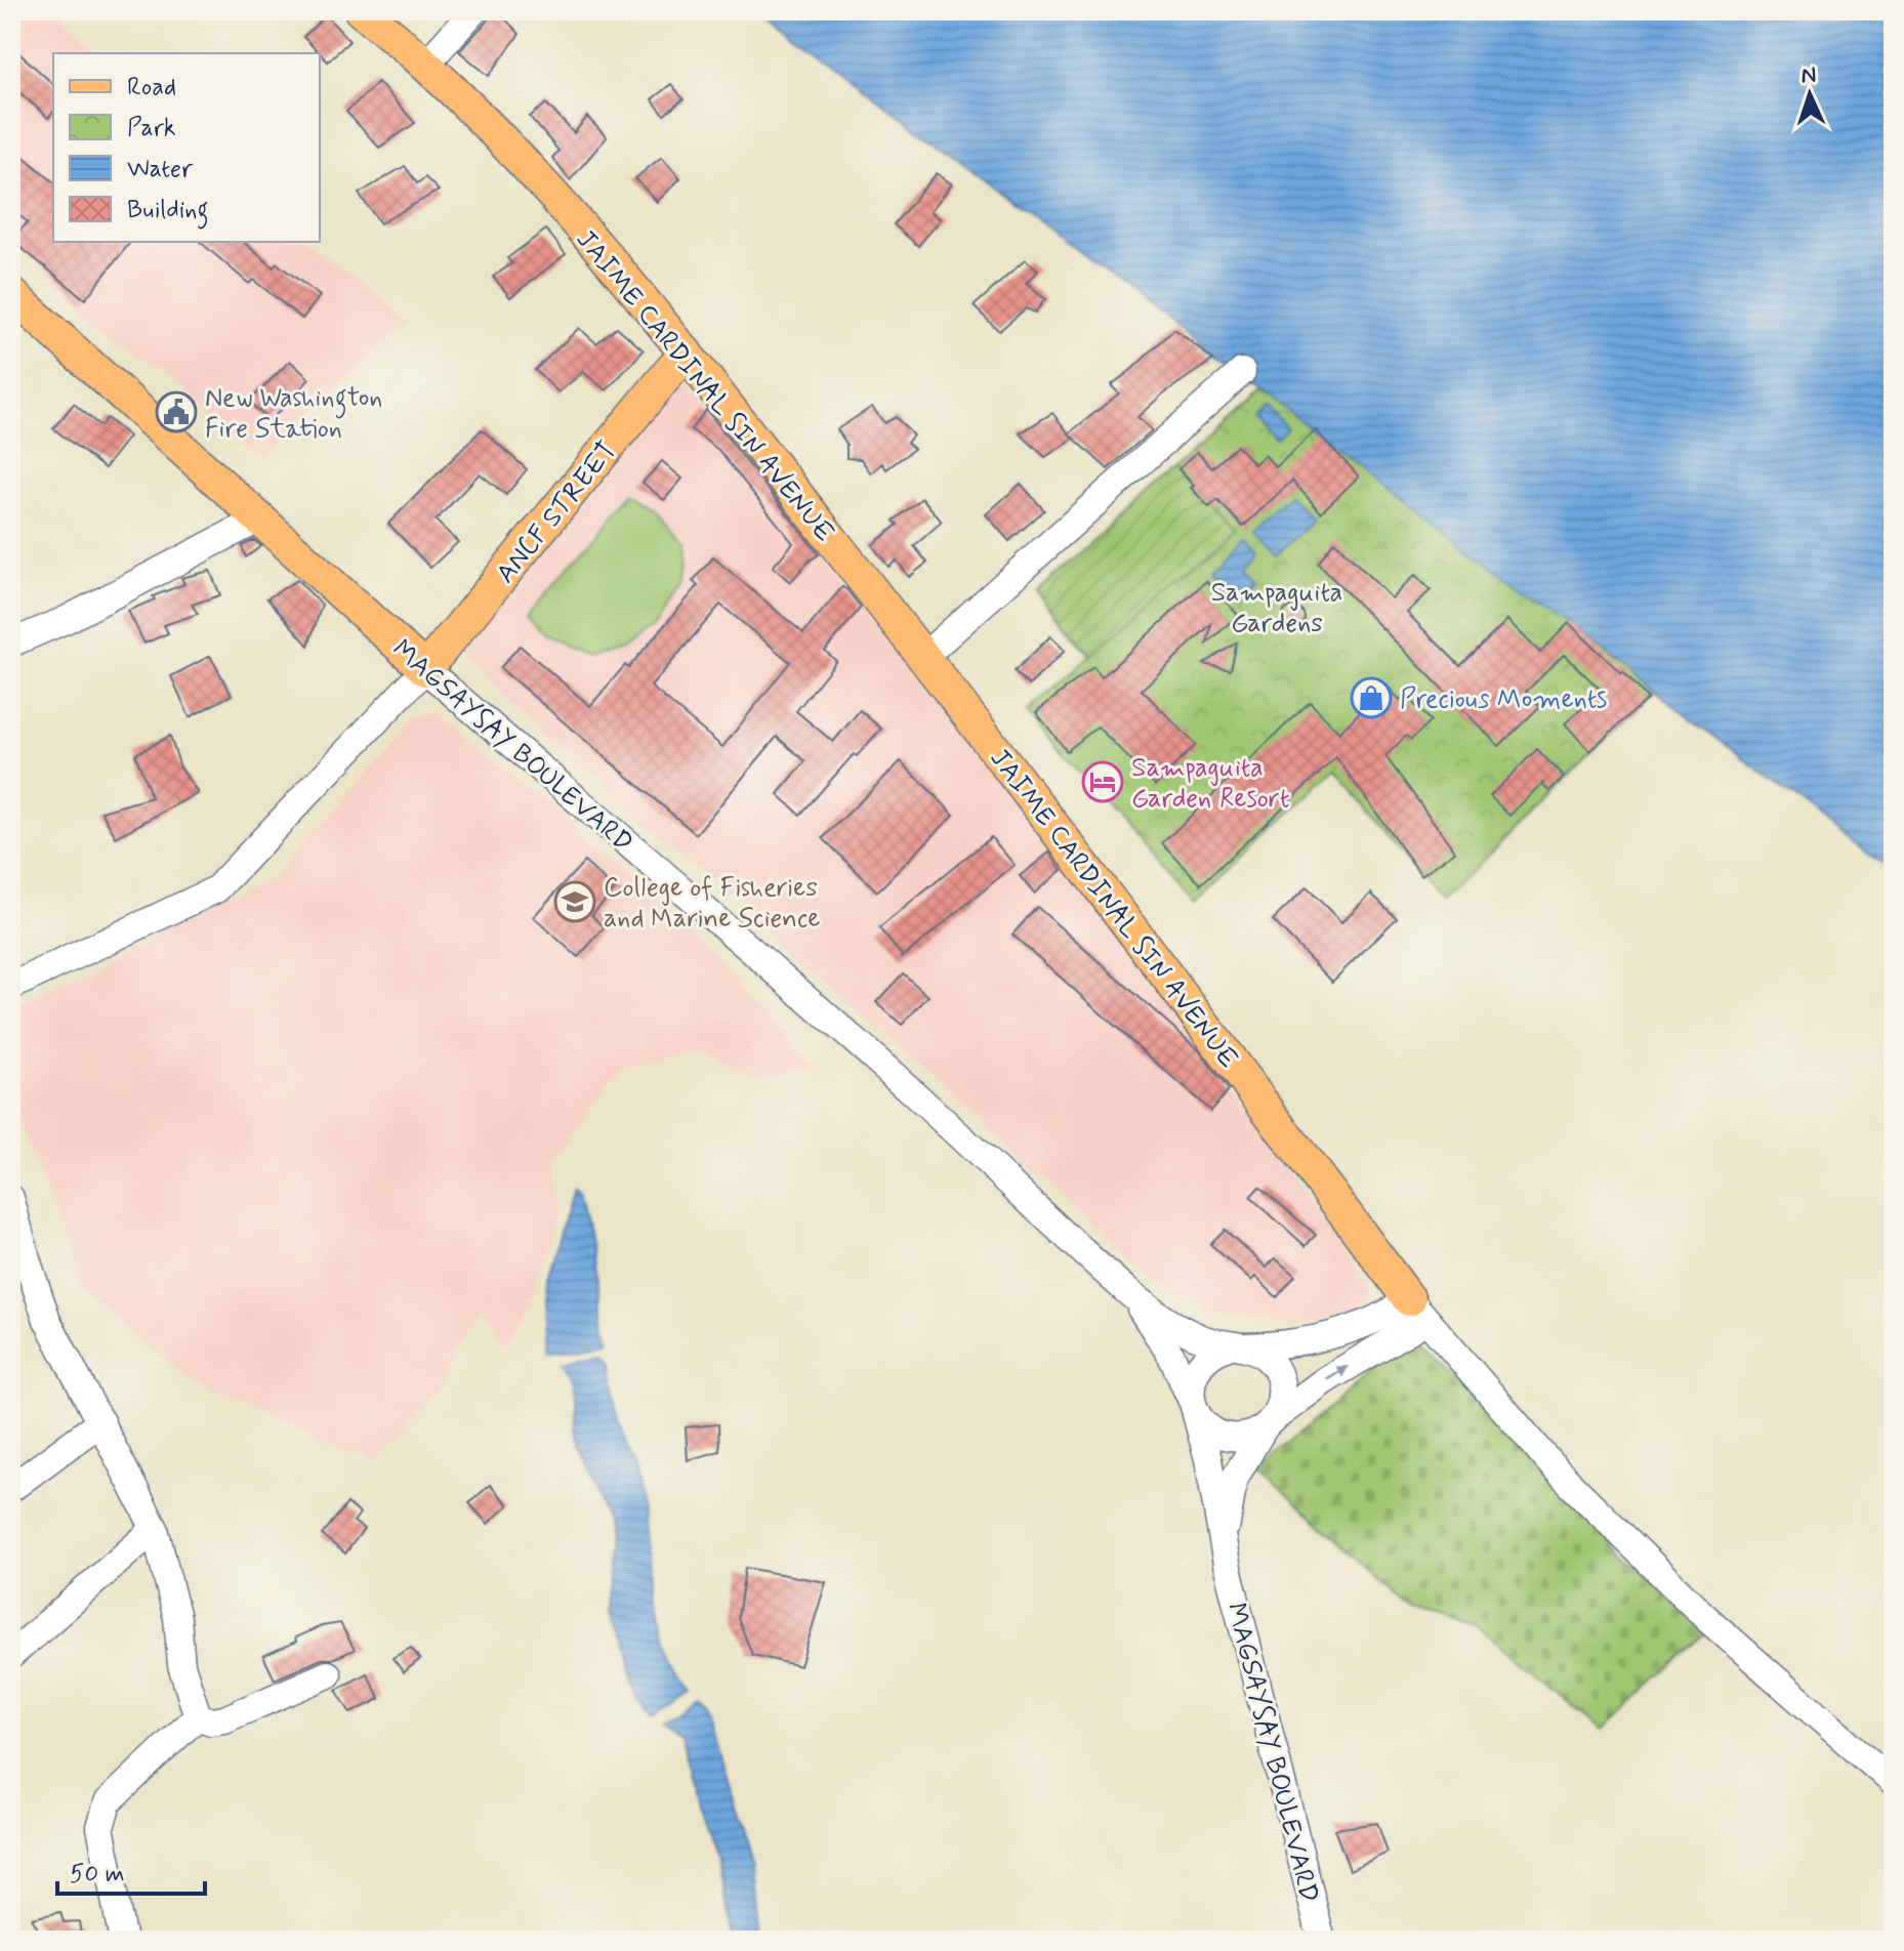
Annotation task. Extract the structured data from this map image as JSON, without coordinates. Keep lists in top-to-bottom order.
{
  "streets": {
    "main road": ["JAIME CARDINAL SIN AVENUE", "ANCF STREET", "MAGSAYSAY BOULEVARD"]
  },
  "crossings": [
    ["JAIME CARDINAL SIN AVENUE", "ANCF STREET"],
    ["JAIME CARDINAL SIN AVENUE", "MAGSAYSAY BOULEVARD"],
    ["ANCF STREET", "MAGSAYSAY BOULEVARD"]
  ],
  "parks": ["Sampaguita Gardens"],
  "places": {
    "public building": ["New Washington Fire Station"],
    "shop": ["Precious Moments"],
    "hotel": ["Sampaguita Garden Resort"],
    "school or university": ["College of Fisheries and Marine Science"]
  },
  "legend": [
    "Road",
    "Park",
    "Water",
    "Building"
  ],
  "scale_bar": "50 m",
  "north": "top"
}
